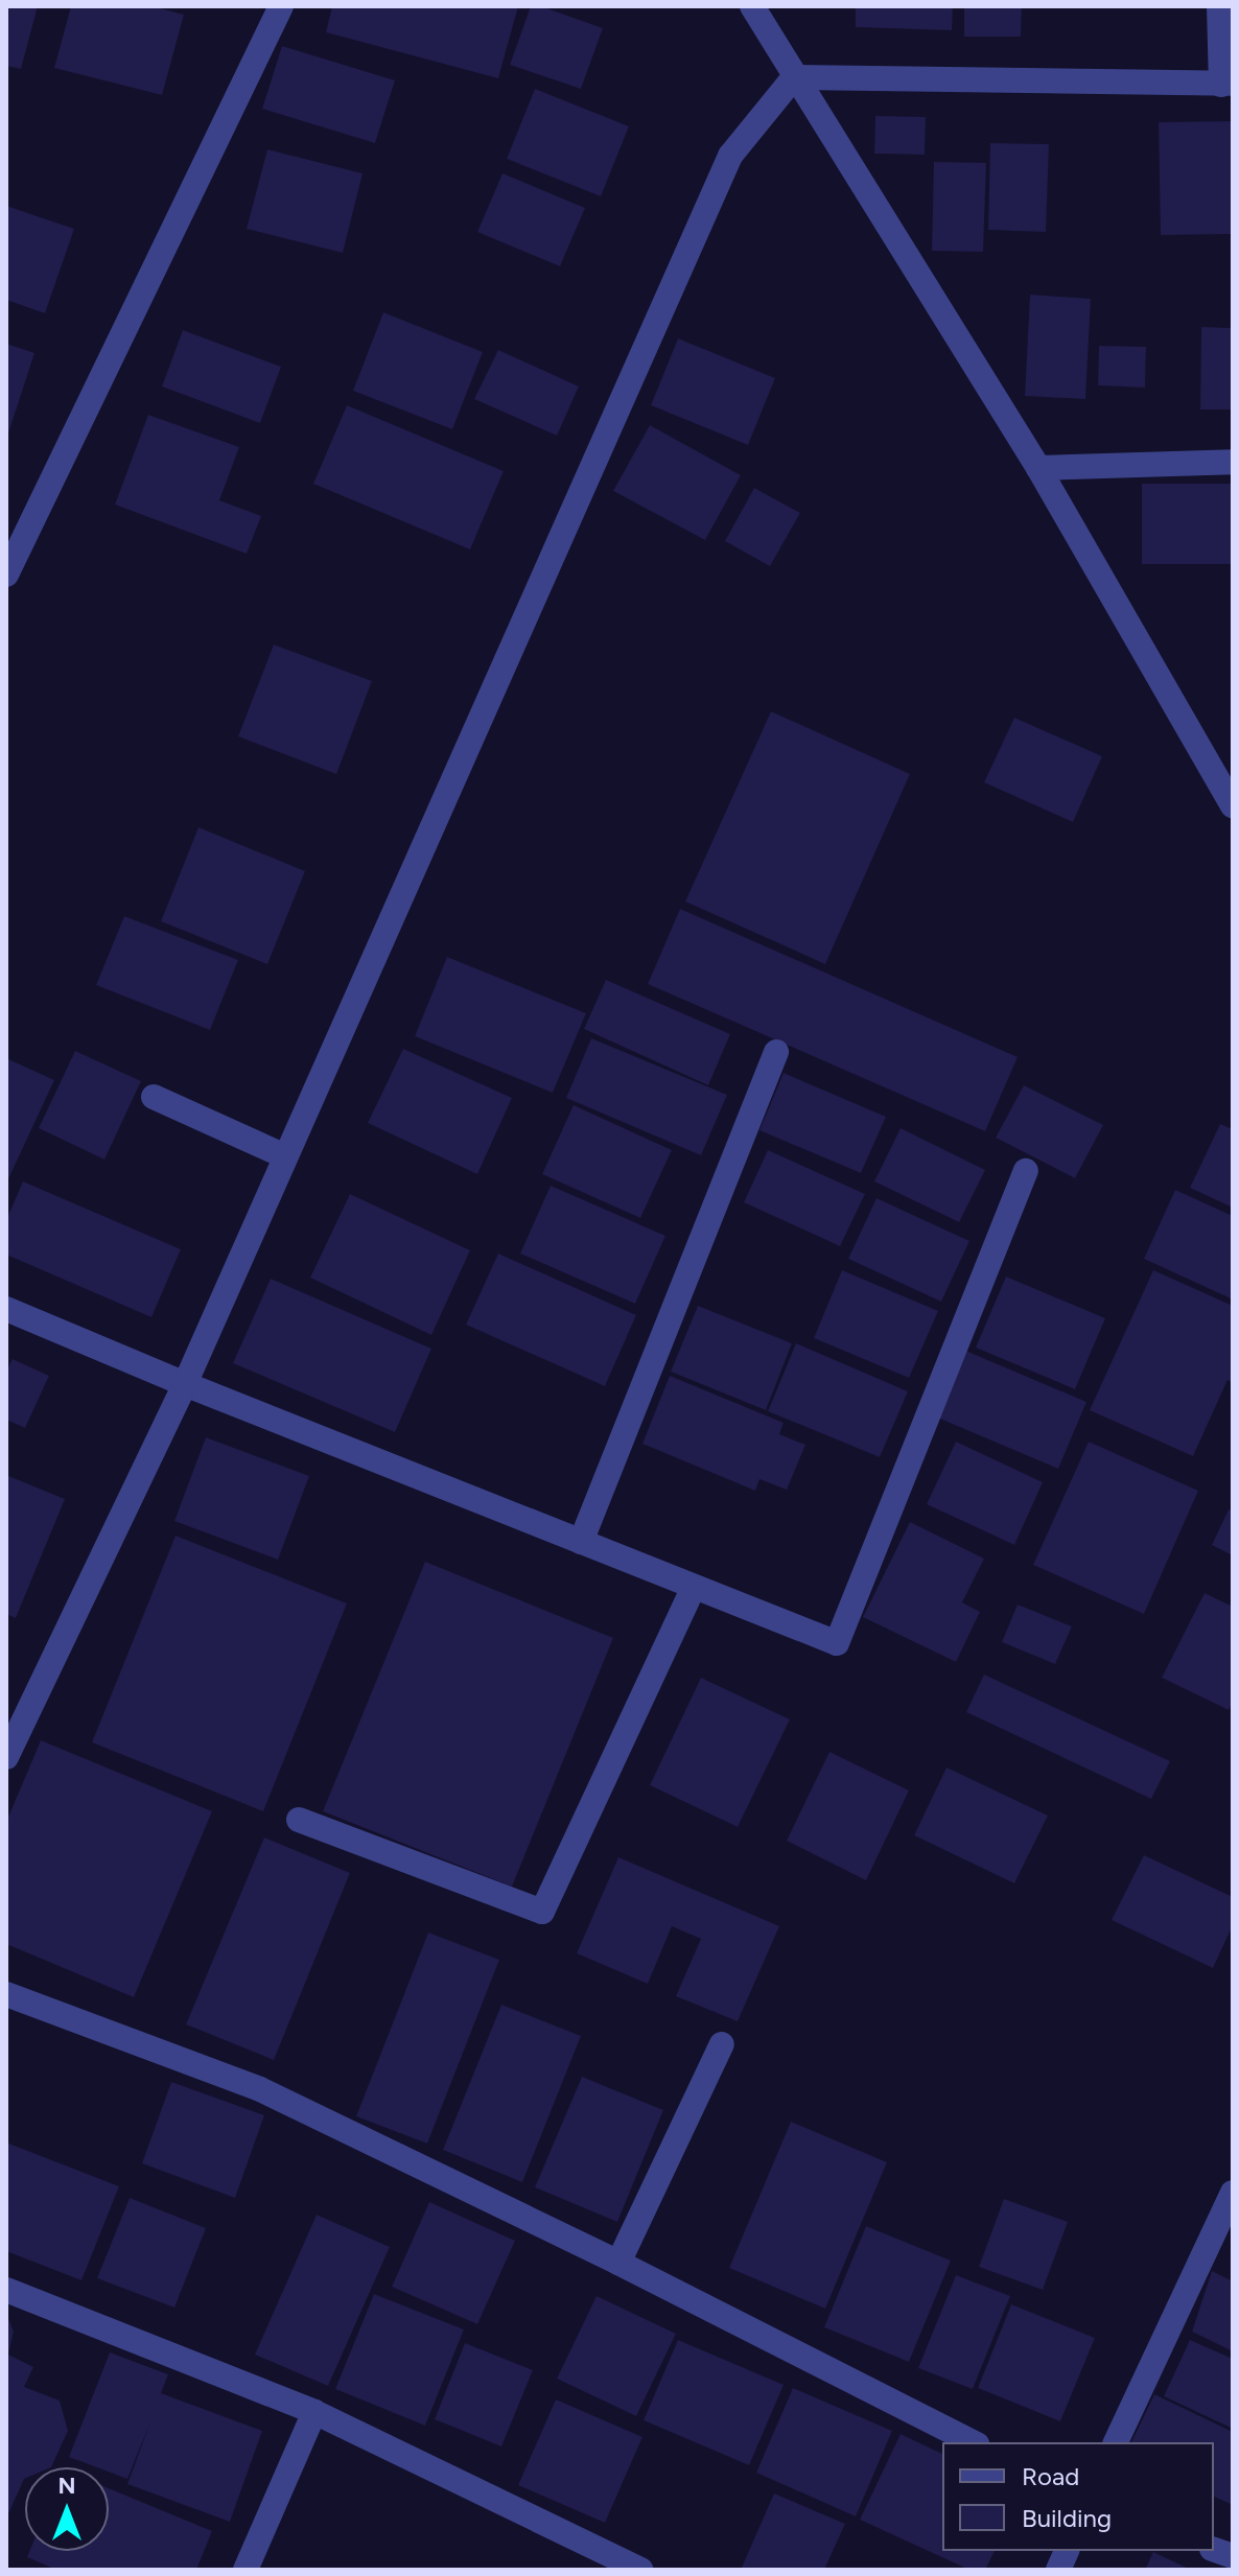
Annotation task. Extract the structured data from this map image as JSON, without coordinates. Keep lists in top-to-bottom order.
{
  "legend": ["Road", "Building"],
  "north": "top"
}
